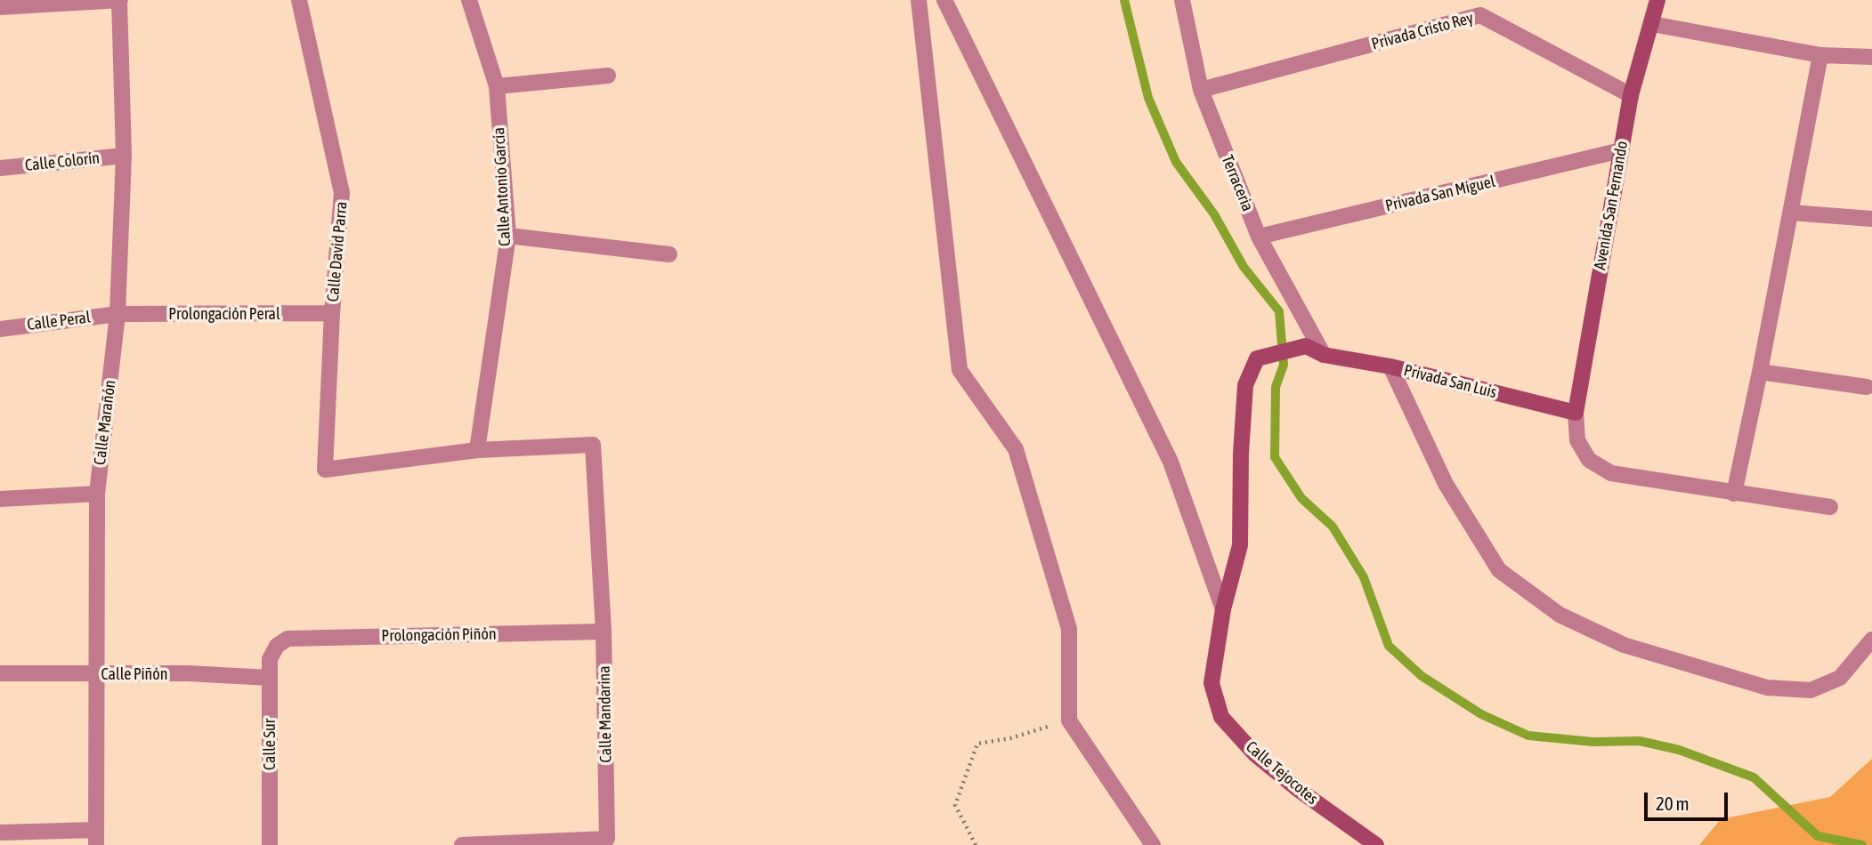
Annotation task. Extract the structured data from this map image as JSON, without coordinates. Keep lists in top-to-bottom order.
{
  "streets": {
    "street": [
      "Privada Cristo Rey",
      "Calle Colorín",
      "Terraceria",
      "Calle Antonio García",
      "Privada San Miguel",
      "Avenida San Fernando",
      "Calle David Parra",
      "Prolongación Peral",
      "Calle Peral",
      "Privada San Luis",
      "Calle Marañón",
      "Prolongación Piñón",
      "Calle Piñón",
      "Calle Mandarina",
      "Calle Sur",
      "Calle Tejocotes"
    ]
  },
  "crossings": [
    ["Privada Cristo Rey", "Terraceria"],
    ["Privada Cristo Rey", "Avenida San Fernando"],
    ["Calle Colorín", "Calle Marañón"],
    ["Terraceria", "Privada San Miguel"],
    ["Terraceria", "Privada San Luis"],
    ["Calle Antonio García", "Calle David Parra"],
    ["Calle Antonio García", "Calle Mandarina"],
    ["Privada San Miguel", "Avenida San Fernando"],
    ["Avenida San Fernando", "Privada San Luis"],
    ["Calle David Parra", "Prolongación Peral"],
    ["Calle David Parra", "Calle Mandarina"],
    ["Prolongación Peral", "Calle Peral"],
    ["Prolongación Peral", "Calle Marañón"],
    ["Calle Peral", "Calle Marañón"],
    ["Privada San Luis", "Calle Tejocotes"],
    ["Calle Marañón", "Calle Piñón"],
    ["Prolongación Piñón", "Calle Mandarina"],
    ["Prolongación Piñón", "Calle Sur"],
    ["Calle Piñón", "Calle Sur"]
  ],
  "scale_bar": "20 m"
}
